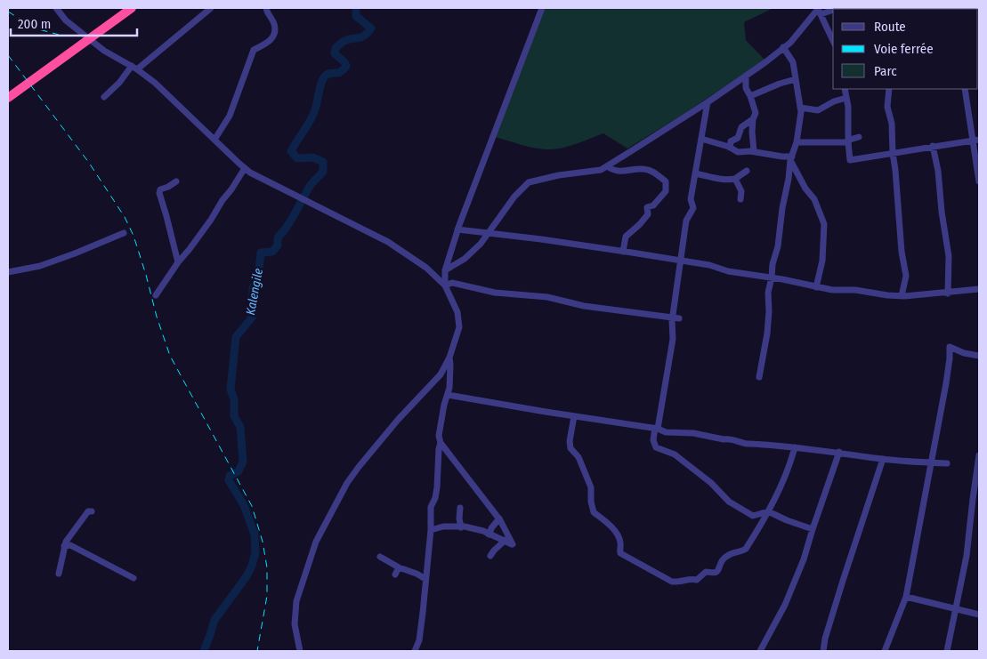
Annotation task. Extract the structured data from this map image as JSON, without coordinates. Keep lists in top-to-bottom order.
{
  "water": ["Kalengile"],
  "legend": ["Route", "Voie ferrée", "Parc"],
  "scale_bar": "200 m"
}
